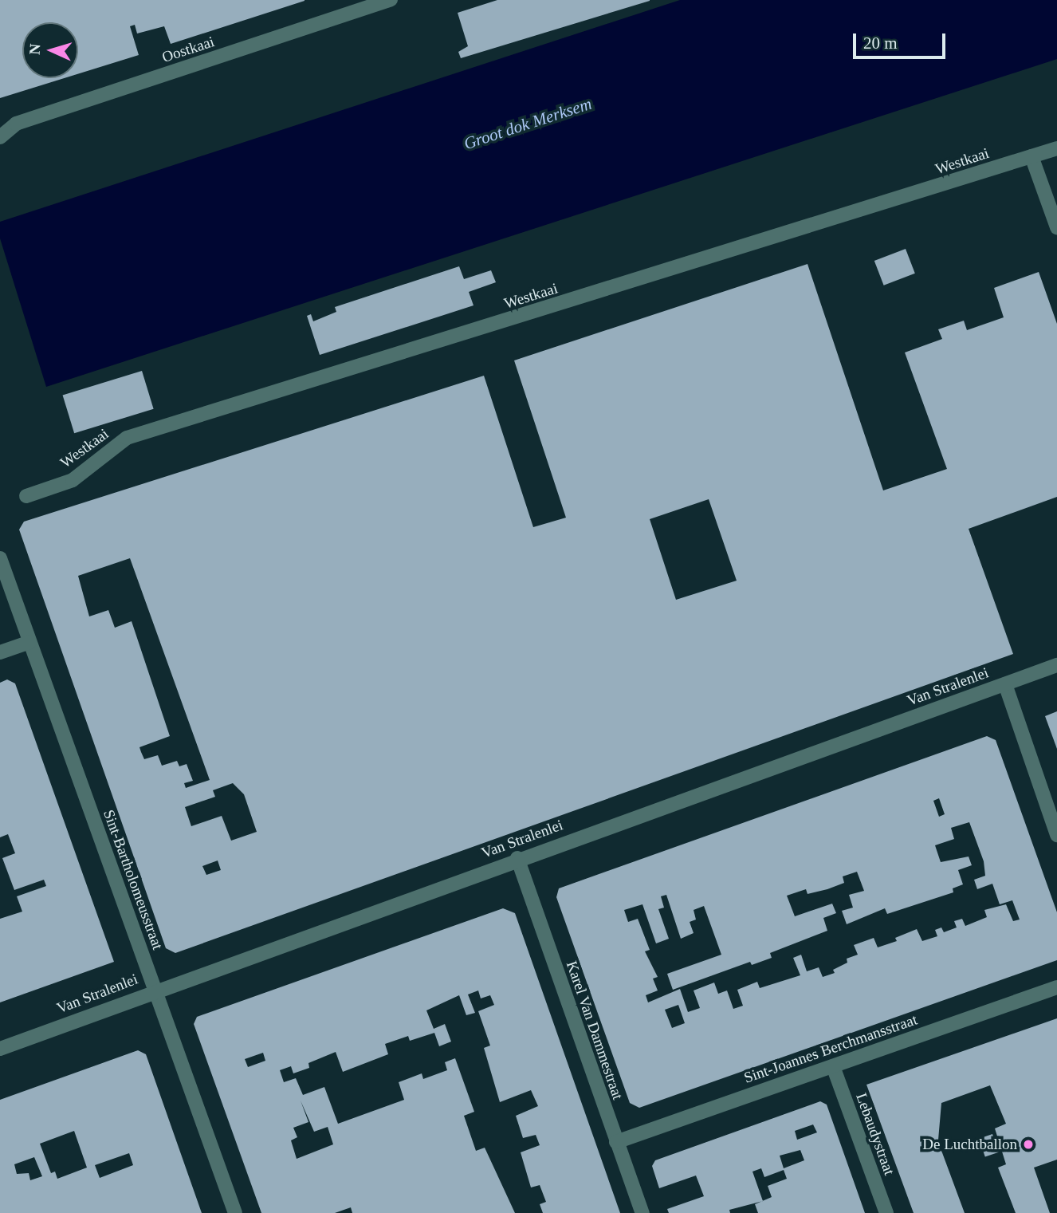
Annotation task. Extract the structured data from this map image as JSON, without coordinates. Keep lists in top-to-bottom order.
{
  "streets": {
    "street": [
      "Oostkaai",
      "Westkaai",
      "Van Stralenlei",
      "Sint-Bartholomeusstraat",
      "Karel Van Dammestraat",
      "Sint-Joannes Berchmansstraat",
      "Lebaudystraat"
    ]
  },
  "crossings": [
    ["Van Stralenlei", "Sint-Bartholomeusstraat"],
    ["Van Stralenlei", "Karel Van Dammestraat"],
    ["Karel Van Dammestraat", "Sint-Joannes Berchmansstraat"],
    ["Sint-Joannes Berchmansstraat", "Lebaudystraat"]
  ],
  "water": ["Groot dok Merksem"],
  "places": ["De Luchtballon"],
  "scale_bar": "20 m",
  "north": "left"
}
